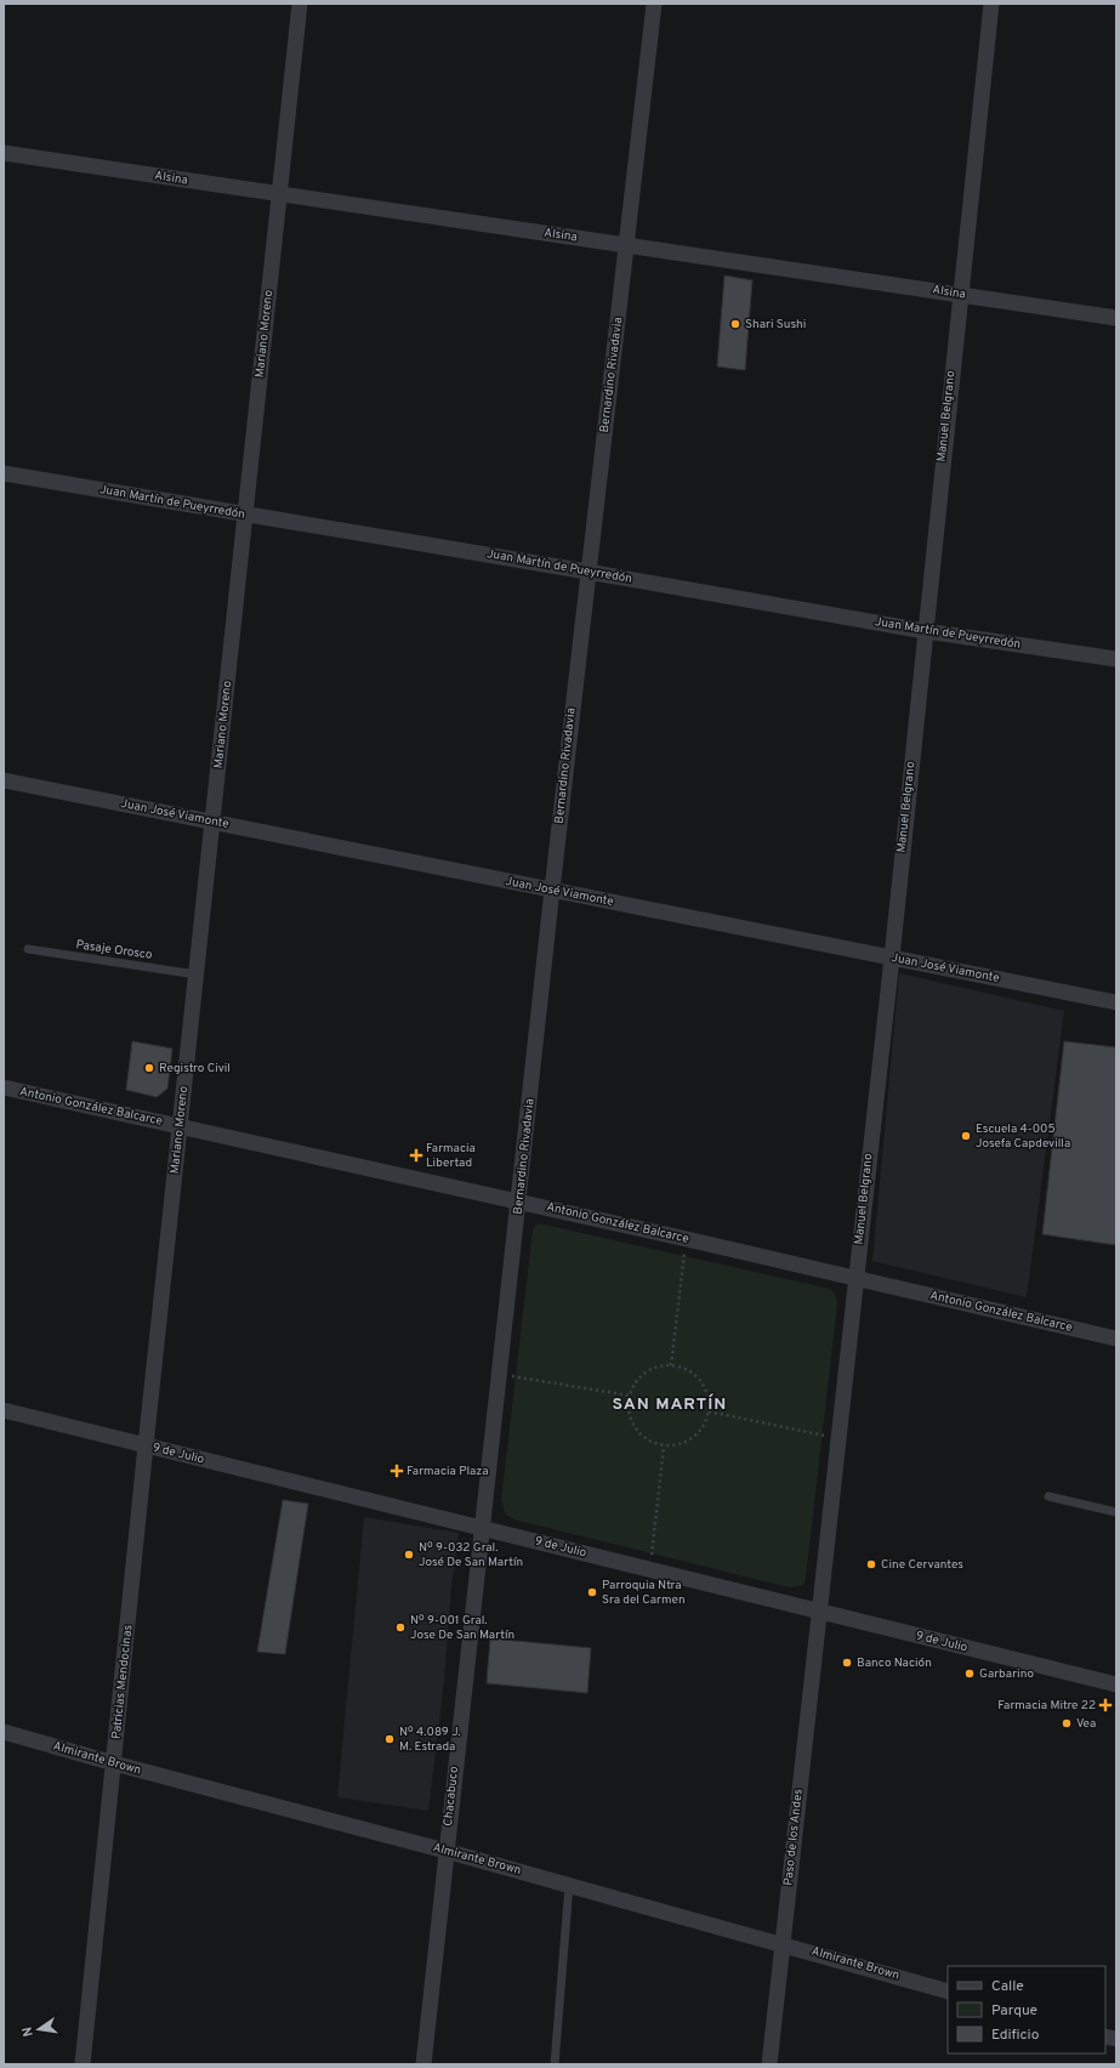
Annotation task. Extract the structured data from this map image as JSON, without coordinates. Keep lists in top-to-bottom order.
{
  "streets": {
    "street": [
      "Alsina",
      "Mariano Moreno",
      "Bernardino Rivadavia",
      "Manuel Belgrano",
      "Juan Martín de Pueyrredón",
      "Juan José Viamonte",
      "Antonio González Balcarce",
      "9 de Julio",
      "Patricias Mendocinas",
      "Almirante Brown",
      "Chacabuco",
      "Paso de los Andes"
    ],
    "lane": ["Pasaje Orosco"]
  },
  "crossings": [
    ["Alsina", "Mariano Moreno"],
    ["Alsina", "Bernardino Rivadavia"],
    ["Alsina", "Manuel Belgrano"],
    ["Mariano Moreno", "Juan Martín de Pueyrredón"],
    ["Mariano Moreno", "Juan José Viamonte"],
    ["Mariano Moreno", "Pasaje Orosco"],
    ["Mariano Moreno", "Antonio González Balcarce"],
    ["Mariano Moreno", "9 de Julio"],
    ["Mariano Moreno", "Patricias Mendocinas"],
    ["Bernardino Rivadavia", "Juan Martín de Pueyrredón"],
    ["Bernardino Rivadavia", "Juan José Viamonte"],
    ["Bernardino Rivadavia", "Antonio González Balcarce"],
    ["Bernardino Rivadavia", "9 de Julio"],
    ["Bernardino Rivadavia", "Chacabuco"],
    ["Manuel Belgrano", "Juan Martín de Pueyrredón"],
    ["Manuel Belgrano", "Juan José Viamonte"],
    ["Manuel Belgrano", "Antonio González Balcarce"],
    ["Manuel Belgrano", "9 de Julio"],
    ["Manuel Belgrano", "Paso de los Andes"],
    ["9 de Julio", "Patricias Mendocinas"],
    ["9 de Julio", "Chacabuco"],
    ["9 de Julio", "Paso de los Andes"],
    ["Patricias Mendocinas", "Almirante Brown"],
    ["Almirante Brown", "Chacabuco"],
    ["Almirante Brown", "Paso de los Andes"]
  ],
  "districts": ["SAN MARTÍN"],
  "places": {
    "other": [
      "Shari Sushi",
      "Registro Civil",
      "Escuela 4-005 Josefa Capdevilla",
      "Nº 9-032 Gral. José De San Martín",
      "Cine Cervantes",
      "Parroquia Ntra Sra del Carmen",
      "Nº 9-001 Gral. Jose De San Martín",
      "Banco Nación",
      "Garbarino",
      "Vea",
      "Nº 4.089 J. M. Estrada"
    ],
    "health": ["Farmacia Libertad", "Farmacia Plaza", "Farmacia Mitre 22"]
  },
  "legend": ["Calle", "Parque", "Edificio"],
  "north": "left"
}
